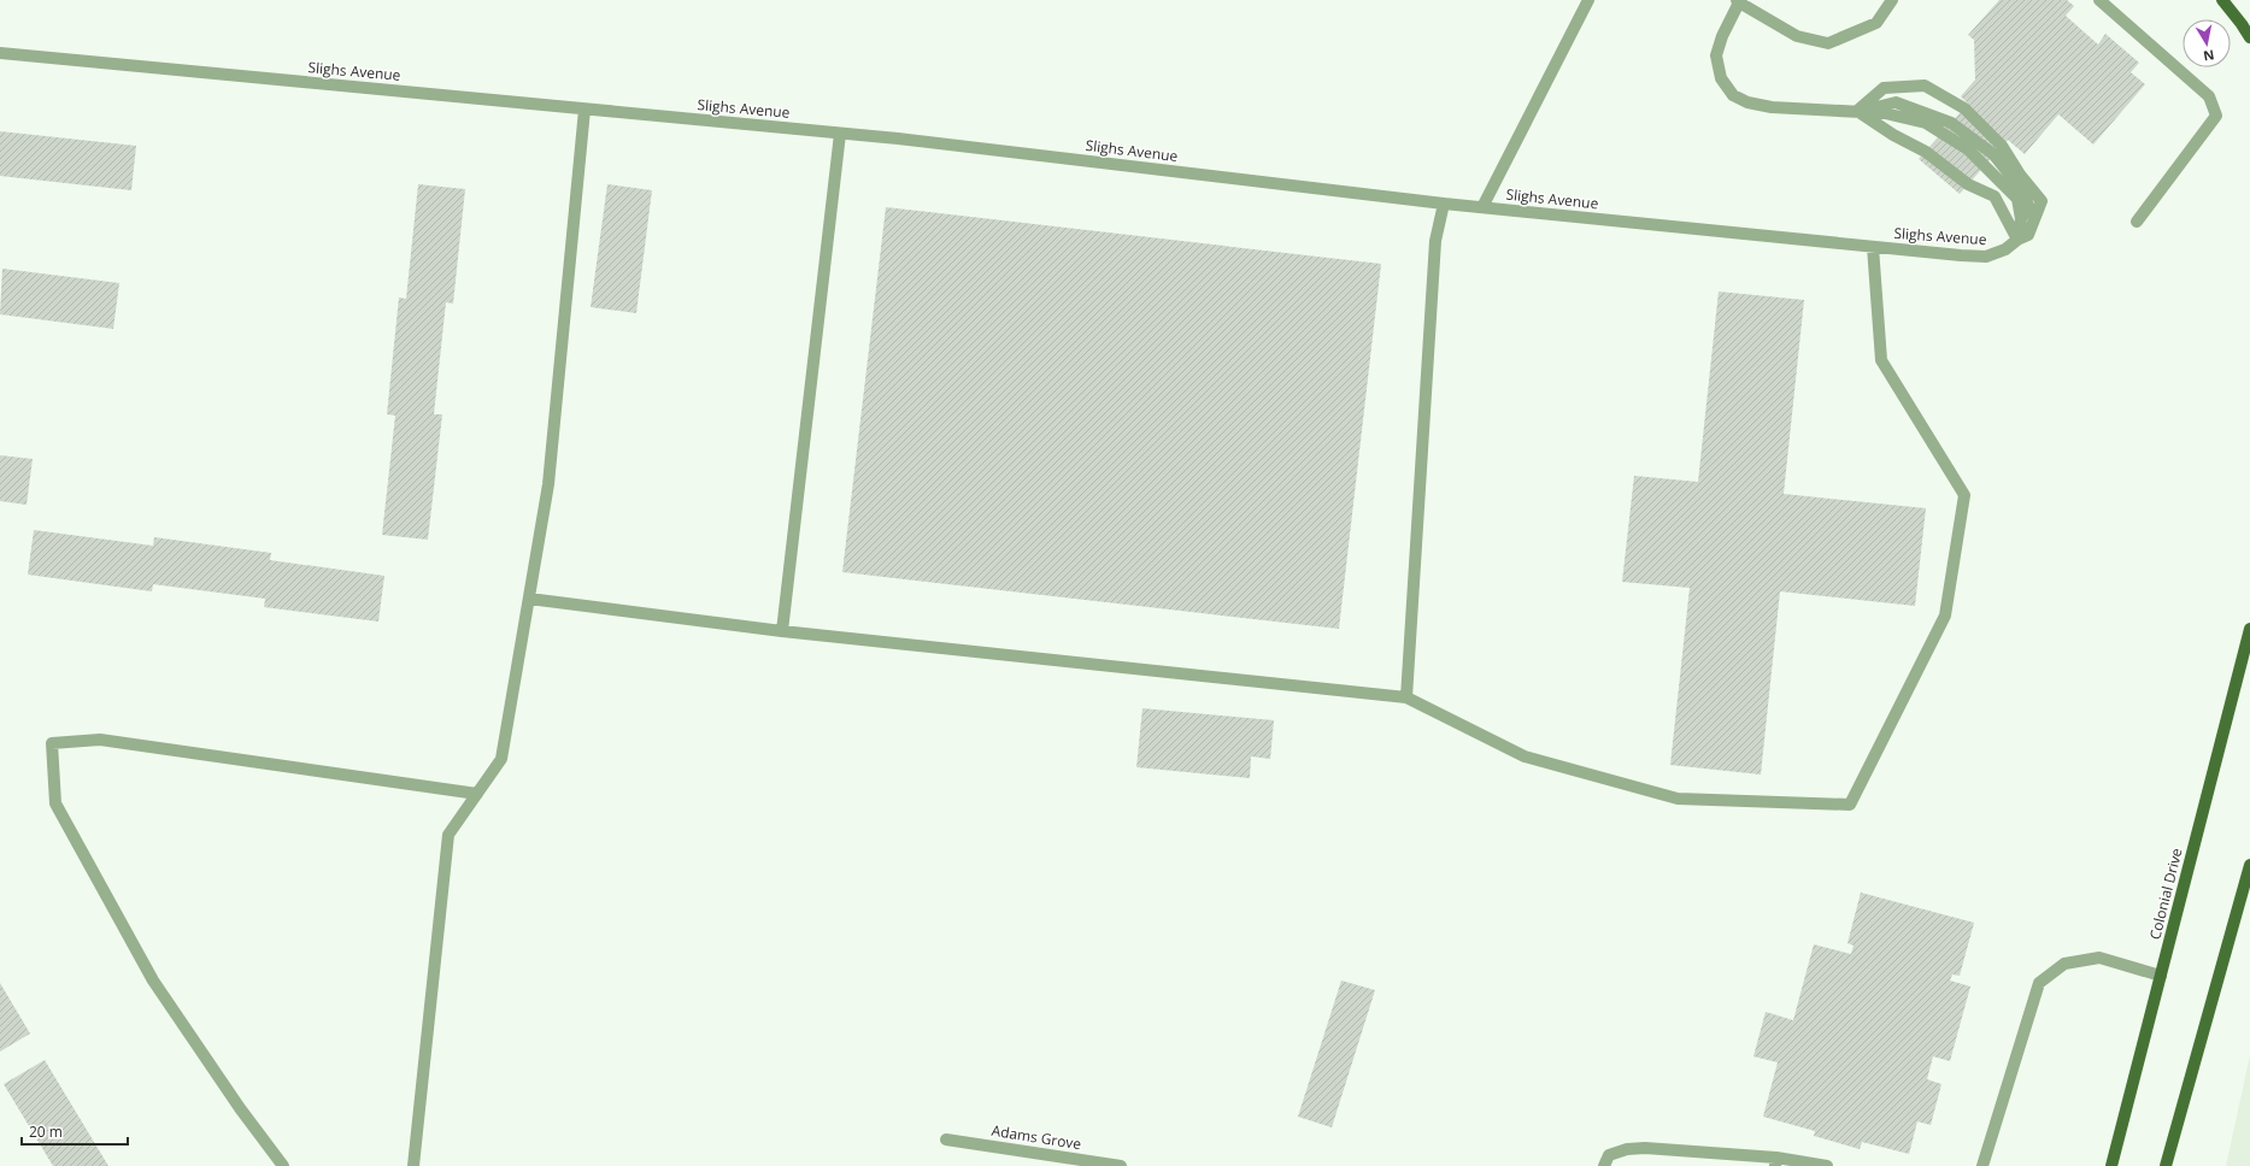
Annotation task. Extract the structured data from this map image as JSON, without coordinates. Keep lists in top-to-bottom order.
{
  "streets": {
    "main road": ["Colonial Drive"],
    "street": ["Slighs Avenue", "Adams Grove"]
  },
  "scale_bar": "20 m",
  "north": "bottom"
}
